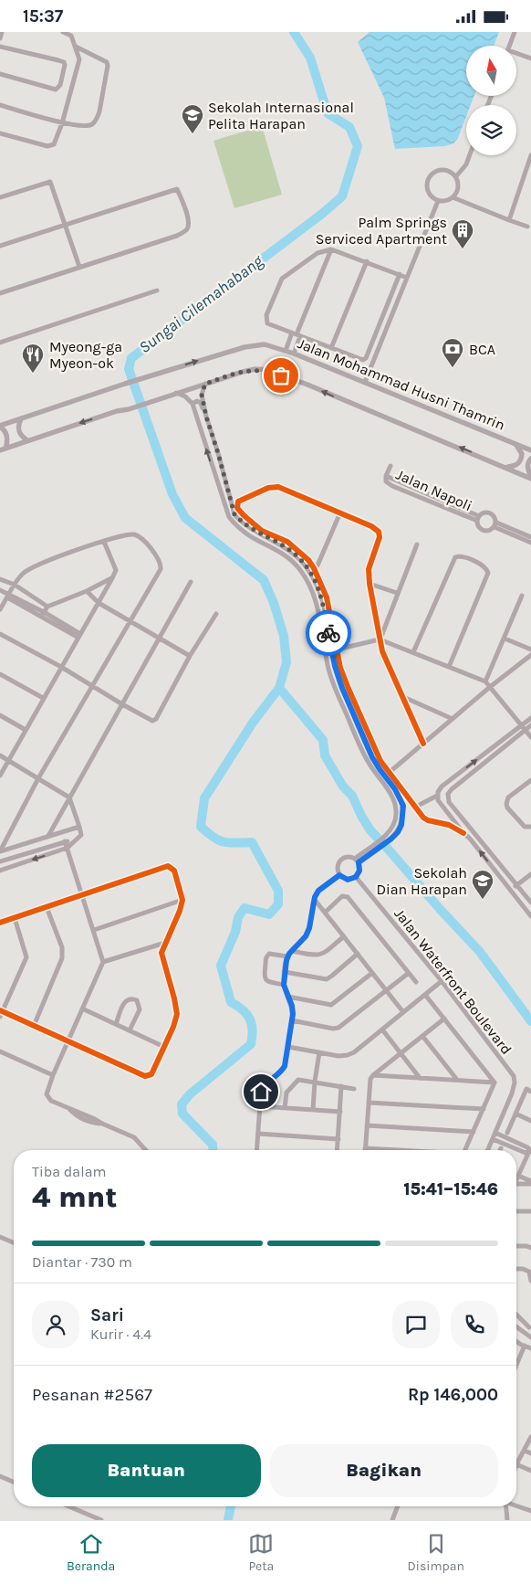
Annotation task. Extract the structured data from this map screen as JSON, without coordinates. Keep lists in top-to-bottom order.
{
  "streets": {
    "street": ["Jalan Mohammad Husni Thamrin", "Jalan Napoli", "Jalan Waterfront Boulevard"]
  },
  "water": ["Sungai Cilemahabang"],
  "places": {
    "school or university": ["Sekolah Internasional Pelita Harapan", "Sekolah Dian Harapan"],
    "building": ["Palm Springs Serviced Apartment"],
    "bank": ["BCA"],
    "restaurant": ["Myeong-ga Myeon-ok"]
  },
  "north": "top",
  "page": {
    "status": "15:37",
    "heading": ["4 mnt", "Tiba dalam", "15:41–15:46"],
    "panel": [
      "Sari",
      "Kurir · 4.4",
      "Pesanan #2567",
      "Rp 146,000"
    ],
    "bar": "Diantar · 730 m",
    "buttons": ["Bantuan", "Bagikan"],
    "tabs": ["Beranda", "Peta", "Disimpan"]
  }
}
